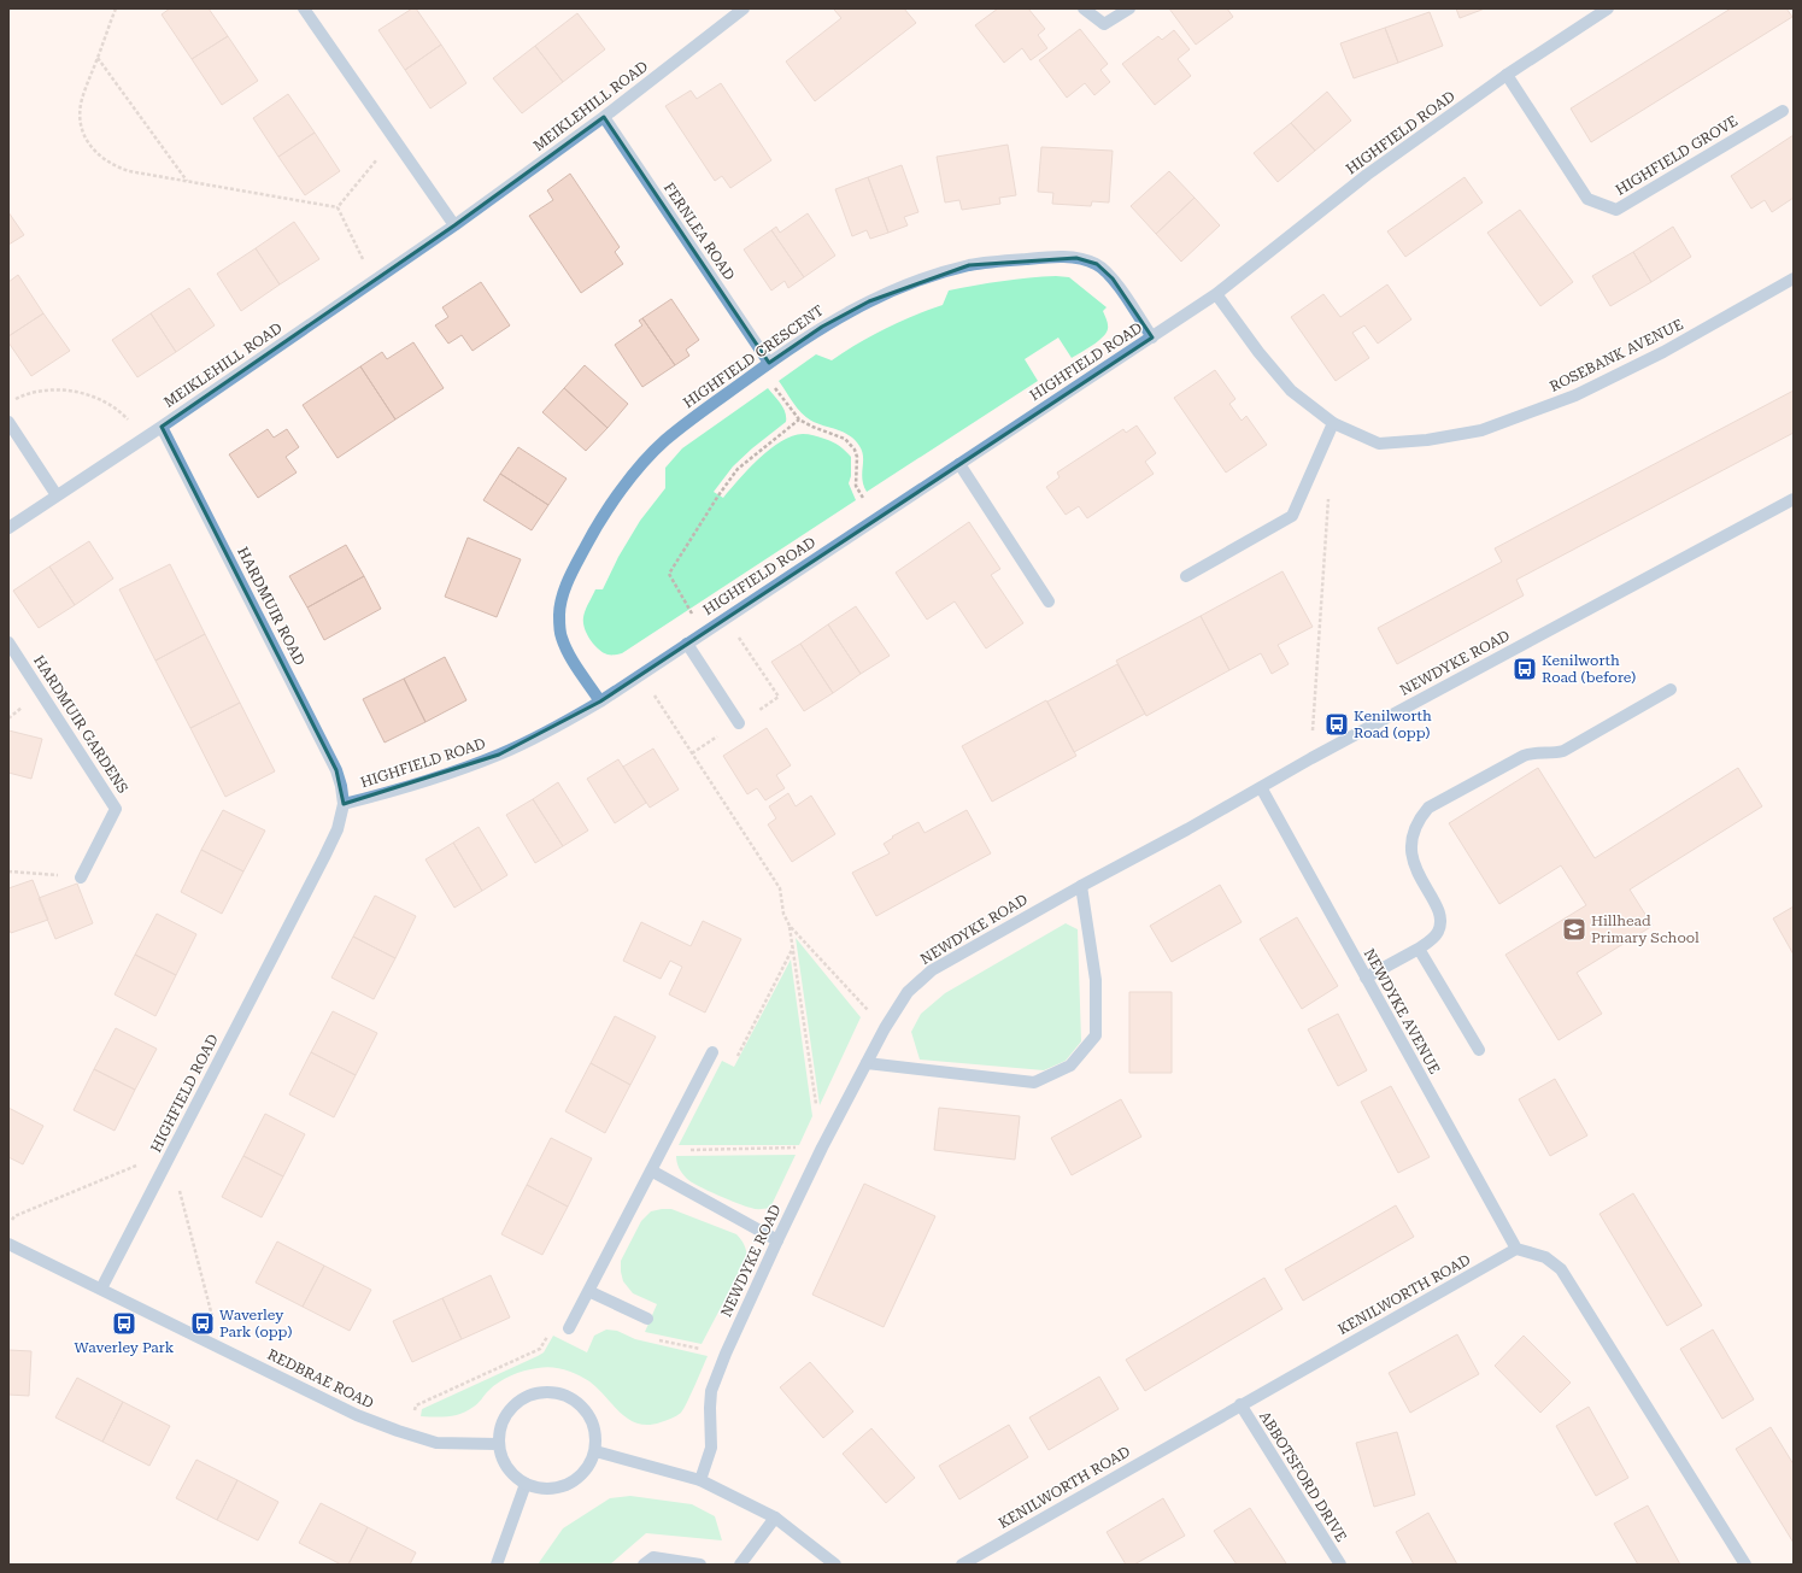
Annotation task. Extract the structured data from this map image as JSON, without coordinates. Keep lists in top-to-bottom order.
{
  "streets": {
    "street": [
      "MEIKLEHILL ROAD",
      "HIGHFIELD ROAD",
      "HIGHFIELD GROVE",
      "FERNLEA ROAD",
      "ROSEBANK AVENUE",
      "HIGHFIELD CRESCENT",
      "HARDMUIR ROAD",
      "NEWDYKE ROAD",
      "HARDMUIR GARDENS",
      "NEWDYKE AVENUE",
      "KENILWORTH ROAD",
      "REDBRAE ROAD",
      "ABBOTSFORD DRIVE"
    ]
  },
  "crossings": [
    ["MEIKLEHILL ROAD", "FERNLEA ROAD"],
    ["MEIKLEHILL ROAD", "HARDMUIR ROAD"],
    ["HIGHFIELD ROAD", "HIGHFIELD GROVE"],
    ["HIGHFIELD ROAD", "ROSEBANK AVENUE"],
    ["HIGHFIELD ROAD", "HIGHFIELD CRESCENT"],
    ["HIGHFIELD ROAD", "HARDMUIR ROAD"],
    ["HIGHFIELD ROAD", "REDBRAE ROAD"],
    ["FERNLEA ROAD", "HIGHFIELD CRESCENT"],
    ["NEWDYKE ROAD", "NEWDYKE AVENUE"],
    ["NEWDYKE AVENUE", "KENILWORTH ROAD"],
    ["KENILWORTH ROAD", "ABBOTSFORD DRIVE"]
  ],
  "places": {
    "bus stop": [
      "Kenilworth Road (before)",
      "Kenilworth Road (opp)",
      "Waverley Park",
      "Waverley Park (opp)"
    ],
    "school or university": ["Hillhead Primary School"]
  }
}
